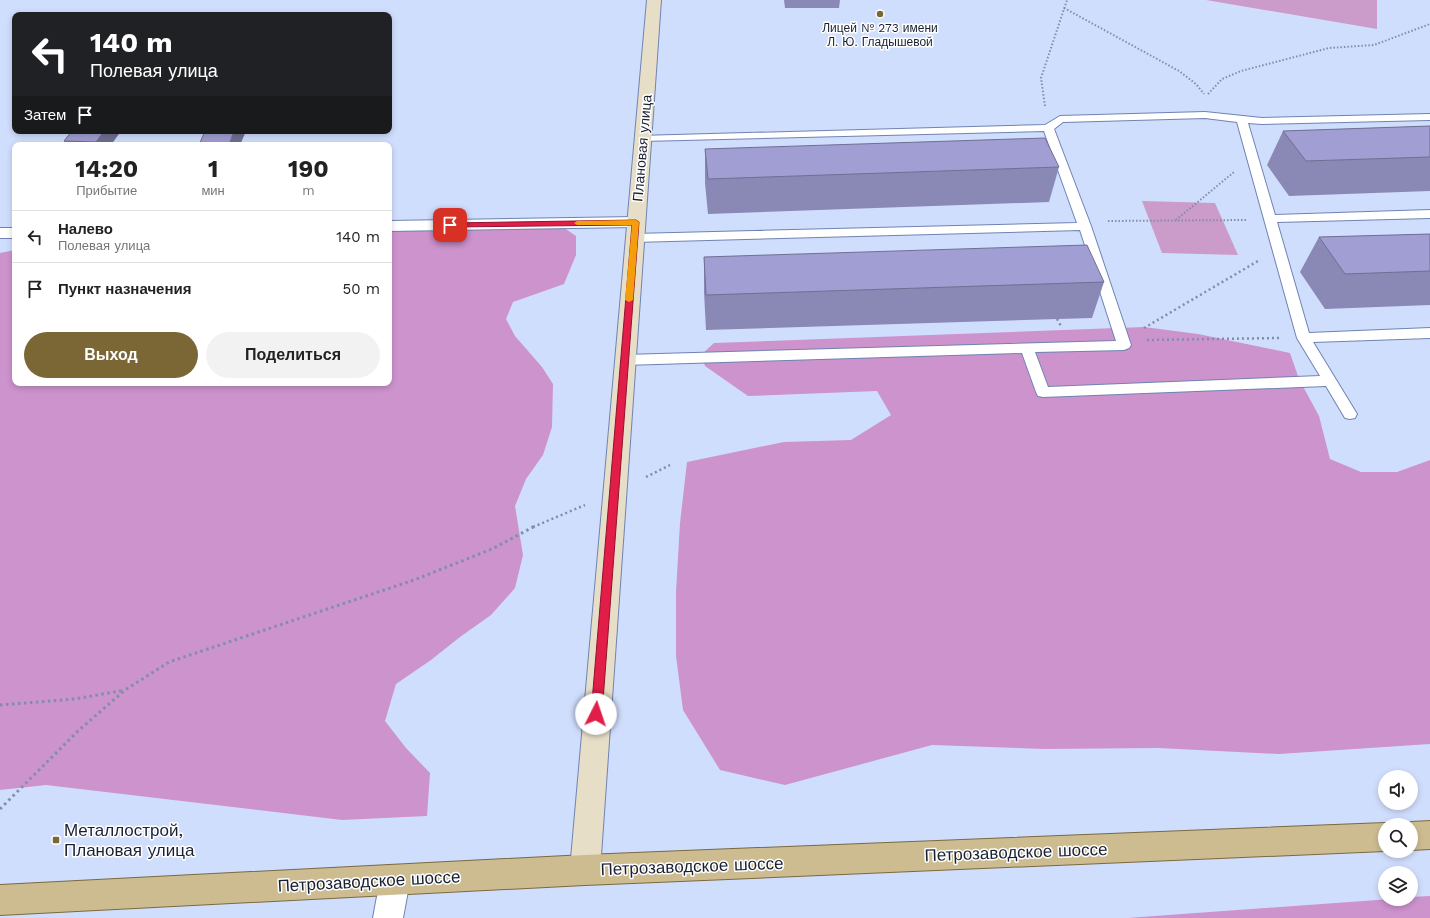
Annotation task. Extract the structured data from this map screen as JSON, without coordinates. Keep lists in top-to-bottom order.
{
  "streets": {
    "main road": ["Петрозаводское шоссе"],
    "street": ["Плановая улица"]
  },
  "crossings": [
    ["Плановая улица", "Петрозаводское шоссе"]
  ],
  "places": {
    "other": ["Лицей № 273 имени Л. Ю. Гладышевой"],
    "transit": ["Металлострой, Плановая улица"]
  },
  "page": {
    "turn": ["140 m", "Полевая улица"],
    "then": "Затем",
    "eta": [
      "14:20",
      "Прибытие",
      "1",
      "мин",
      "190",
      "m"
    ],
    "list": [
      {
        "name": "Налево",
        "note": "Полевая улица",
        "value": "140 m"
      },
      {
        "name": "Пункт назначения",
        "value": "50 m"
      }
    ],
    "buttons": ["Выход", "Поделиться"]
  }
}
